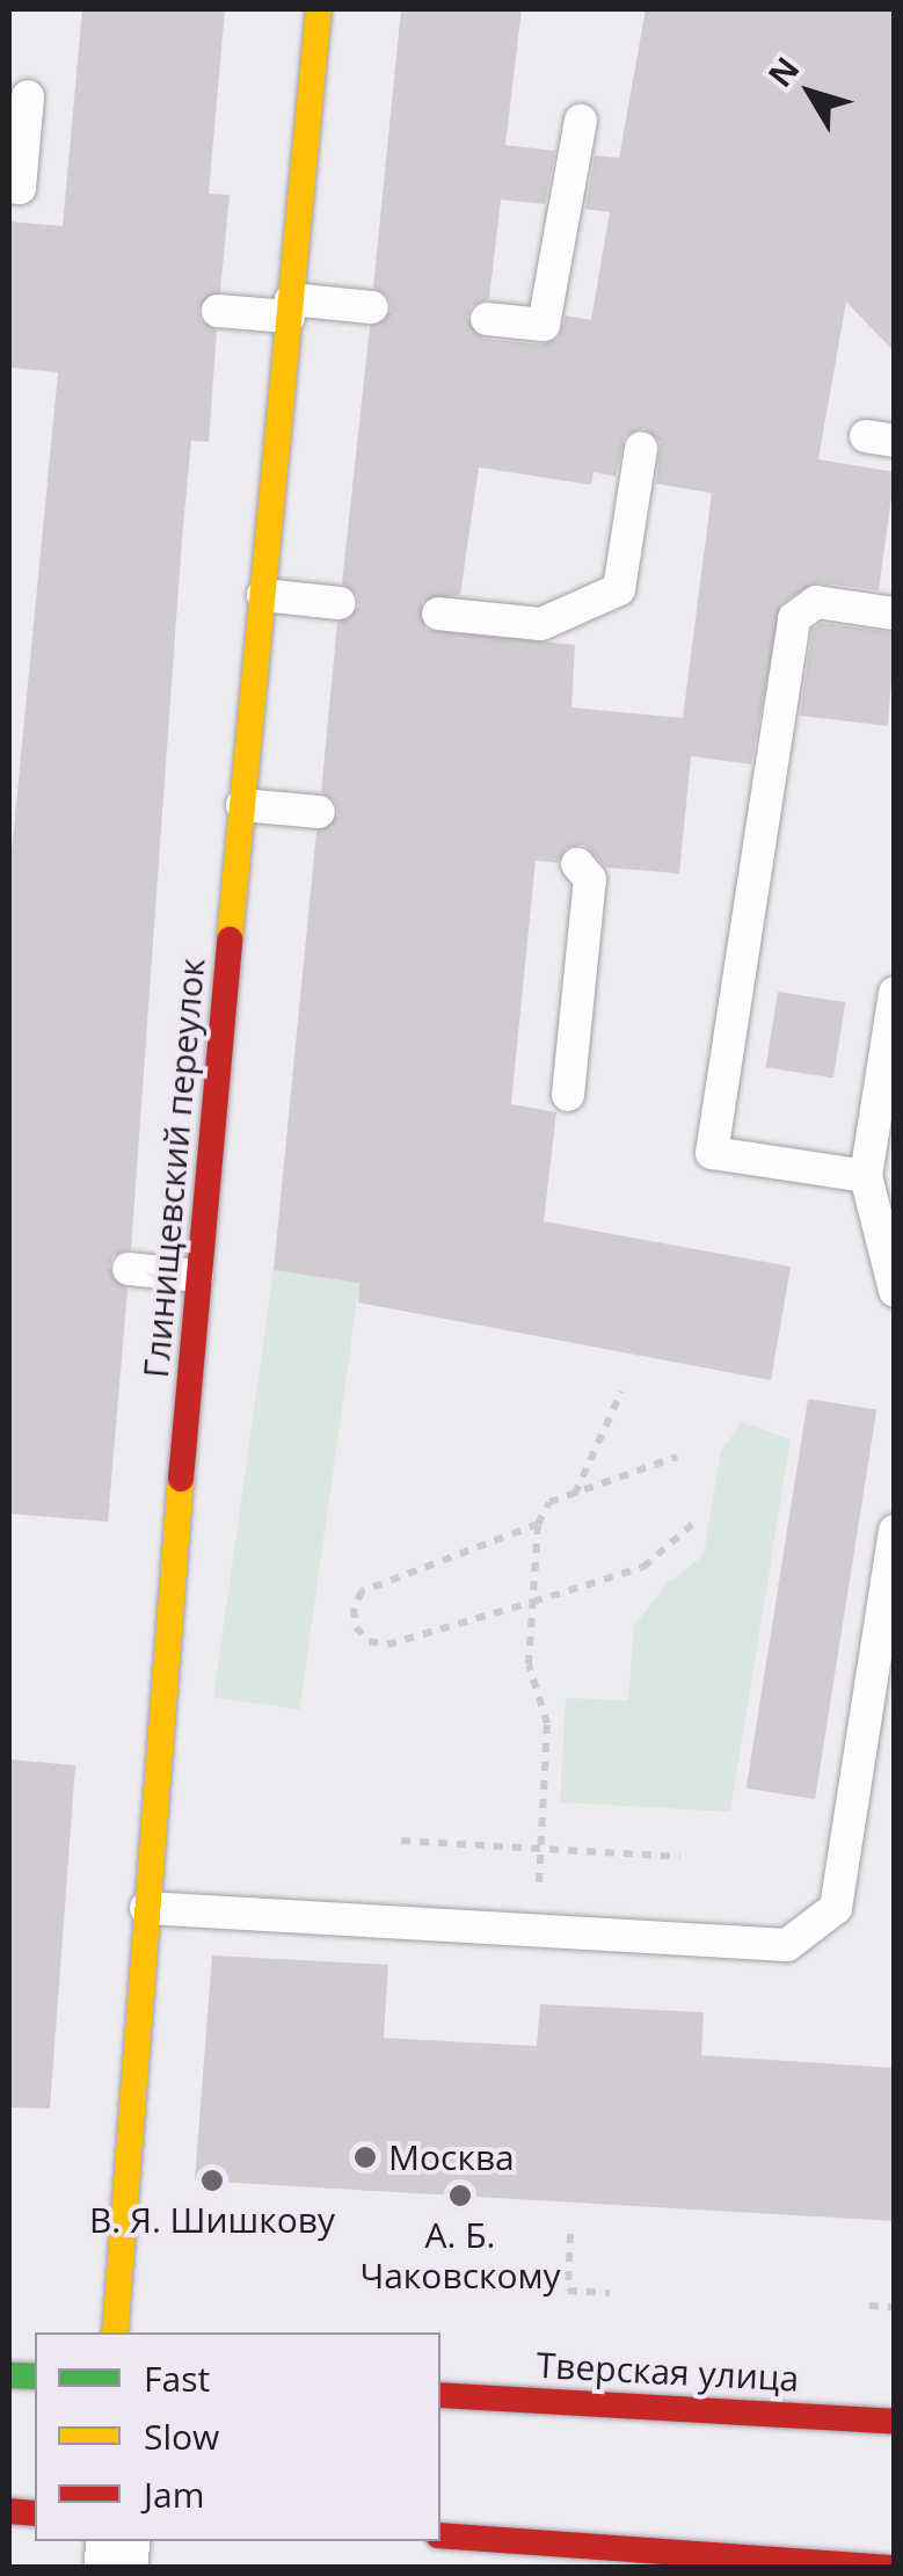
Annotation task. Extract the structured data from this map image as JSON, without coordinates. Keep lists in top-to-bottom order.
{
  "streets": {
    "street": ["Глинищевский переулок", "Тверская улица"]
  },
  "places": ["Москва", "В. Я. Шишкову", "А. Б. Чаковскому"],
  "legend": ["Fast", "Slow", "Jam"],
  "north": "top left"
}
